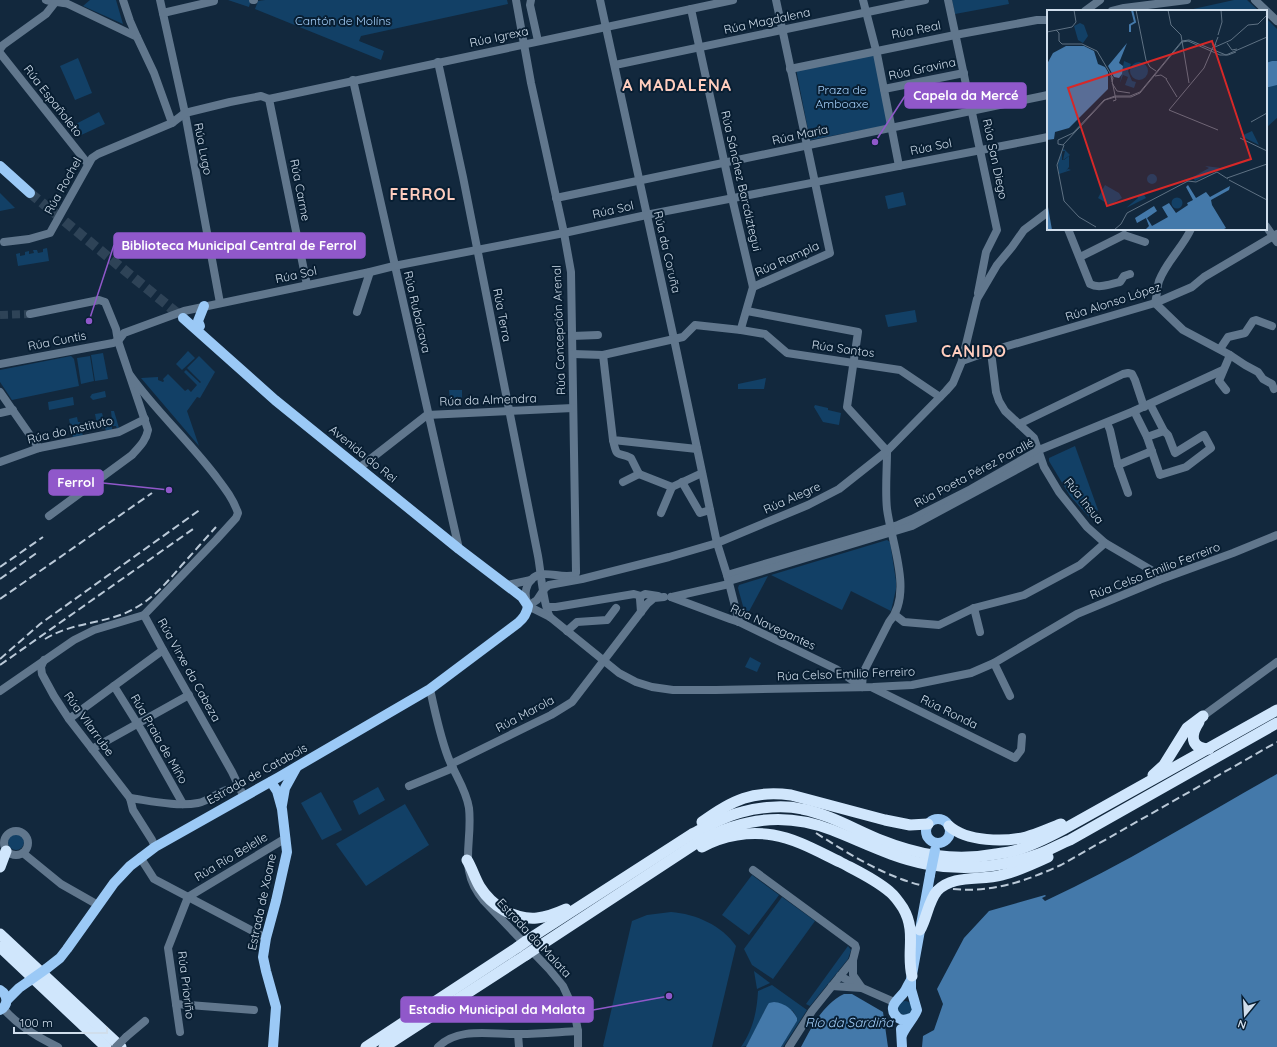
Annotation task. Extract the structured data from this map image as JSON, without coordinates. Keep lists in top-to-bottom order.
{
  "streets": {
    "main road": ["Avenida do Rei", "Estrada de Catabois", "Estrada de Xoane"],
    "street": [
      "Rúa Magdalena",
      "Rúa Real",
      "Rúa Igrexa",
      "Rúa Gravina",
      "Rúa Españoleto",
      "Rúa María",
      "Rúa Sol",
      "Rúa Lugo",
      "Rúa San Diego",
      "Rúa Sánchez Barcáiztegui",
      "Rúa Rochel",
      "Rúa Carme",
      "Rúa da Coruña",
      "Rúa Rampla",
      "Rúa Alonso López",
      "Rúa Rubalcava",
      "Rúa Terra",
      "Rúa Concepción Arenal",
      "Rúa Cuntis",
      "Rúa Santos",
      "Rúa da Almendra",
      "Rúa do Instituto",
      "Rúa Poeta Pérez Parallé",
      "Rúa Alegre",
      "Rúa Insua",
      "Rúa Celso Emilio Ferreiro",
      "Rúa Navegantes",
      "Rúa Virxe da Cabeza",
      "Rúa Ronda",
      "Rúa Marola",
      "Rúa Vilarrube",
      "Rúa Praia de Miño",
      "Rúa Río Belelle",
      "Estrada da Malata",
      "Rúa Prioriño"
    ]
  },
  "crossings": [
    ["Rúa Magdalena", "Rúa Sánchez Barcáiztegui"],
    ["Rúa Magdalena", "Rúa da Coruña"],
    ["Rúa Real", "Rúa San Diego"],
    ["Rúa Igrexa", "Rúa Lugo"],
    ["Rúa Igrexa", "Rúa Sánchez Barcáiztegui"],
    ["Rúa Igrexa", "Rúa Rochel"],
    ["Rúa Igrexa", "Rúa Carme"],
    ["Rúa Igrexa", "Rúa da Coruña"],
    ["Rúa Igrexa", "Rúa Rubalcava"],
    ["Rúa Igrexa", "Rúa Terra"],
    ["Rúa Igrexa", "Rúa Concepción Arenal"],
    ["Rúa Gravina", "Rúa San Diego"],
    ["Rúa Españoleto", "Rúa Rochel"],
    ["Rúa María", "Rúa San Diego"],
    ["Rúa María", "Rúa Sánchez Barcáiztegui"],
    ["Rúa María", "Rúa da Coruña"],
    ["Rúa María", "Rúa Concepción Arenal"],
    ["Rúa Sol", "Rúa Lugo"],
    ["Rúa Sol", "Rúa San Diego"],
    ["Rúa Sol", "Rúa Sánchez Barcáiztegui"],
    ["Rúa Sol", "Rúa Carme"],
    ["Rúa Sol", "Rúa da Coruña"],
    ["Rúa Sol", "Rúa Rampla"],
    ["Rúa Sol", "Rúa Rubalcava"],
    ["Rúa Sol", "Rúa Terra"],
    ["Rúa Sol", "Rúa Concepción Arenal"],
    ["Rúa Sol", "Avenida do Rei"],
    ["Rúa Lugo", "Rúa Rochel"],
    ["Rúa San Diego", "Rúa Alegre"],
    ["Rúa Sánchez Barcáiztegui", "Rúa Rampla"],
    ["Rúa Sánchez Barcáiztegui", "Rúa Santos"],
    ["Rúa da Coruña", "Rúa Santos"],
    ["Rúa da Coruña", "Rúa Poeta Pérez Parallé"],
    ["Rúa da Coruña", "Rúa Alegre"],
    ["Rúa da Coruña", "Rúa Navegantes"],
    ["Rúa Alonso López", "Rúa Alegre"],
    ["Rúa Alonso López", "Rúa Insua"],
    ["Rúa Rubalcava", "Rúa da Almendra"],
    ["Rúa Rubalcava", "Avenida do Rei"],
    ["Rúa Terra", "Rúa da Almendra"],
    ["Rúa Terra", "Rúa Alegre"],
    ["Rúa Concepción Arenal", "Rúa da Almendra"],
    ["Rúa Santos", "Rúa Alegre"],
    ["Avenida do Rei", "Rúa Celso Emilio Ferreiro"],
    ["Avenida do Rei", "Estrada de Catabois"],
    ["Rúa Poeta Pérez Parallé", "Rúa Insua"],
    ["Rúa Poeta Pérez Parallé", "Rúa Navegantes"],
    ["Rúa Insua", "Rúa Celso Emilio Ferreiro"],
    ["Rúa Celso Emilio Ferreiro", "Rúa Navegantes"],
    ["Rúa Celso Emilio Ferreiro", "Rúa Ronda"],
    ["Rúa Celso Emilio Ferreiro", "Rúa Marola"],
    ["Rúa Celso Emilio Ferreiro", "Estrada de Catabois"],
    ["Rúa Navegantes", "Rúa Marola"],
    ["Rúa Virxe da Cabeza", "Estrada de Catabois"],
    ["Rúa Vilarrube", "Estrada de Catabois"],
    ["Rúa Río Belelle", "Estrada de Xoane"],
    ["Rúa Río Belelle", "Rúa Prioriño"]
  ],
  "districts": ["A MADALENA", "FERROL", "CANIDO"],
  "water": ["Río da Sardiña"],
  "parks": ["Cantón de Molíns", "Praza de Amboaxe"],
  "places": [
    "Capela da Mercé",
    "Biblioteca Municipal Central de Ferrol",
    "Ferrol",
    "Estadio Municipal da Malata"
  ],
  "scale_bar": "100 m",
  "north": "bottom"
}
